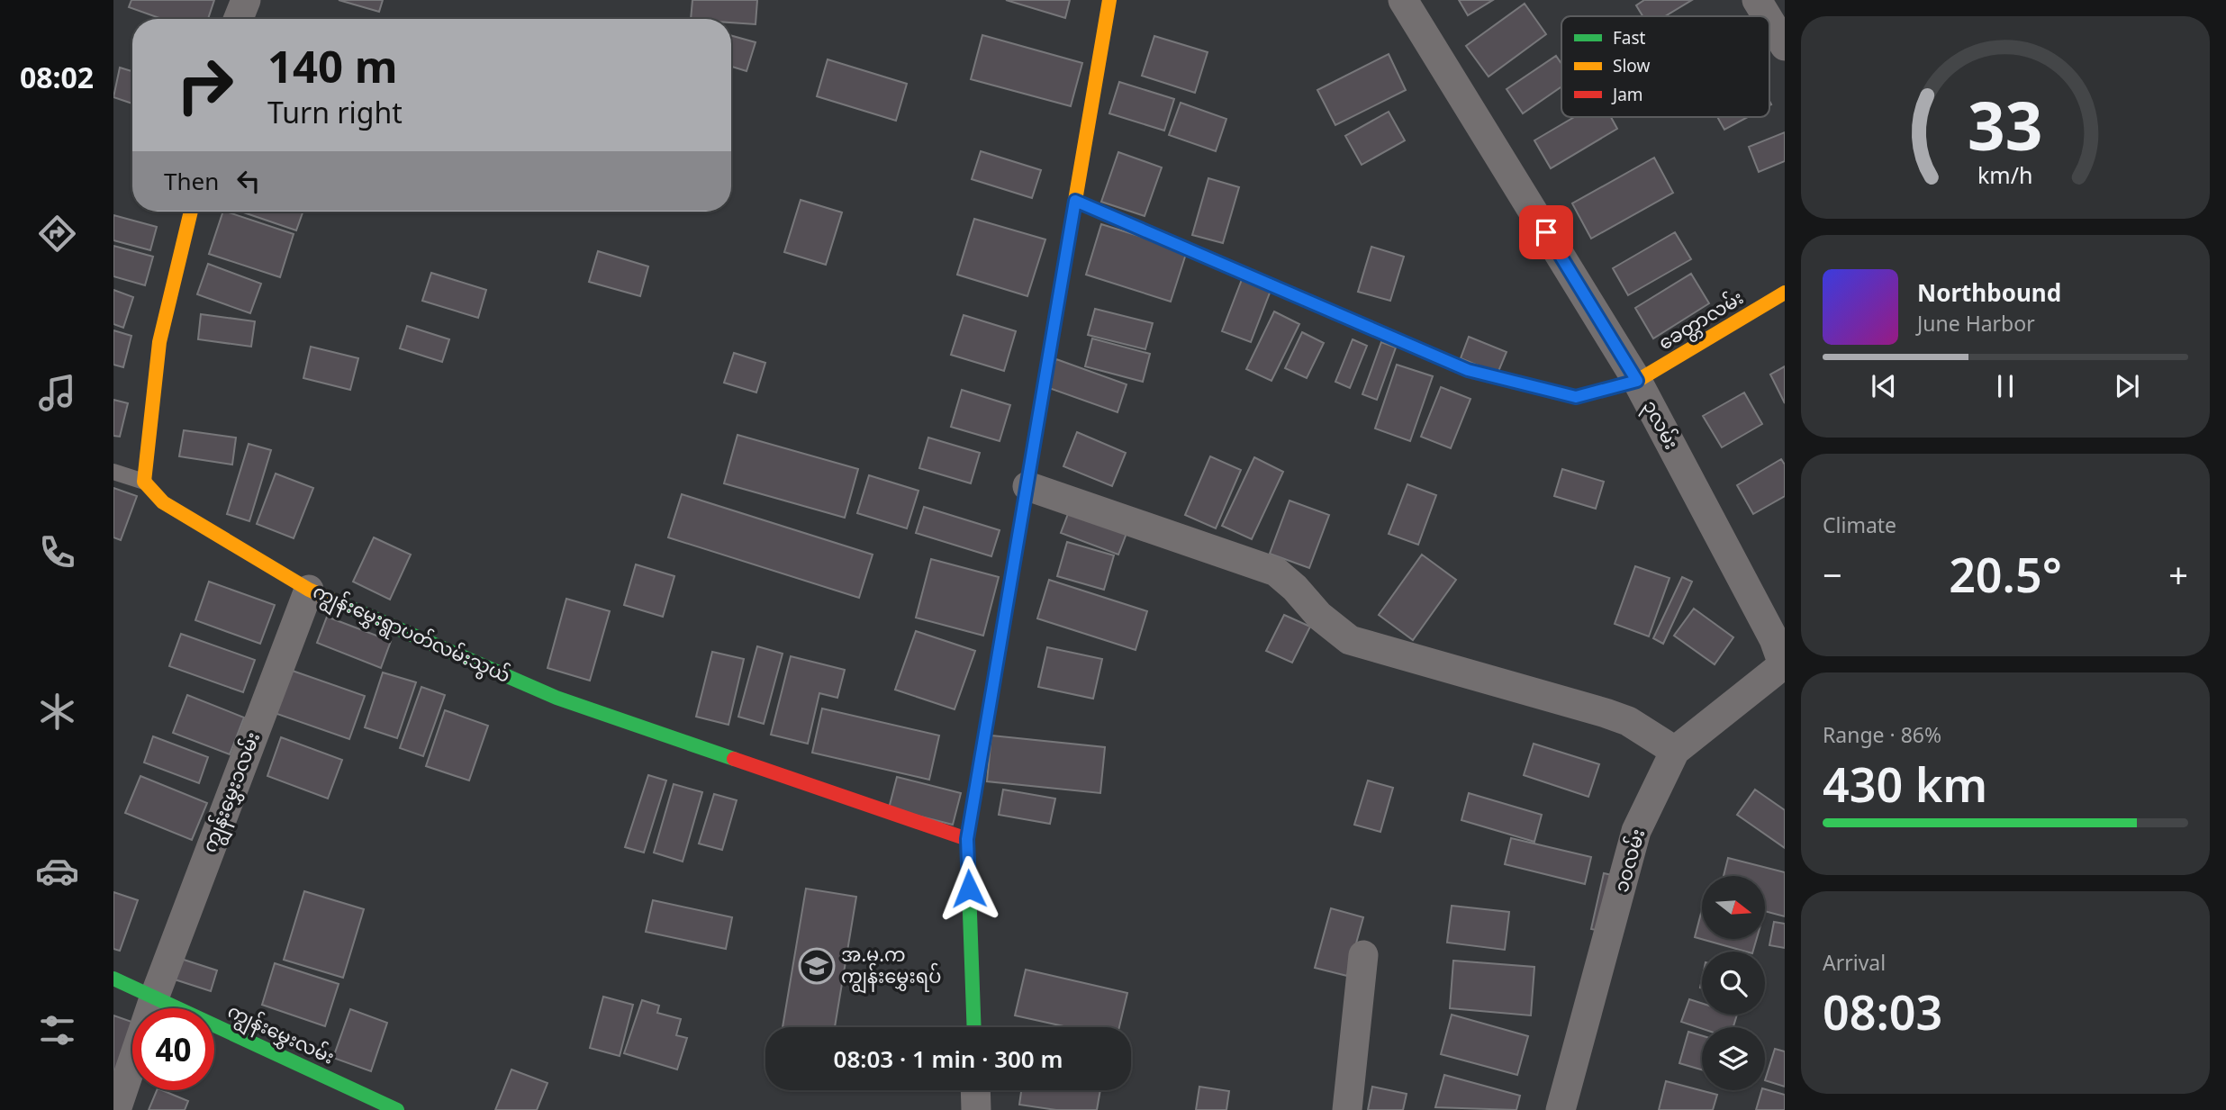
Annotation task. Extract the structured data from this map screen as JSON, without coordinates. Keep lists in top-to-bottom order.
{
  "streets": {
    "street": [
      "ခေတ္တာလမ်း",
      "၃လမ်း",
      "ကျွန်းမွှေးရွာပတ်လမ်းသွယ်",
      "ကျွန်းမွှေး၁လမ်း",
      "၁၀လမ်း",
      "ကျွန်းမွှေးလမ်း"
    ]
  },
  "crossings": [
    ["ခေတ္တာလမ်း", "၃လမ်း"],
    ["၃လမ်း", "၁၀လမ်း"],
    ["ကျွန်းမွှေးရွာပတ်လမ်းသွယ်", "ကျွန်းမွှေး၁လမ်း"],
    ["ကျွန်းမွှေး၁လမ်း", "ကျွန်းမွှေးလမ်း"]
  ],
  "places": {
    "school or university": ["အ.မ.က ကျွန်းမွှေးရပ်"]
  },
  "legend": ["Fast", "Slow", "Jam"],
  "north": "right",
  "page": {
    "tabs": "08:02",
    "turn": ["140 m", "Turn right"],
    "then": "Then",
    "song": ["Northbound", "June Harbor"],
    "tile": [
      "Climate",
      ["Range · 86%", "430 km"],
      ["Arrival", "08:03"]
    ],
    "heat": ["−", "20.5°", "+"],
    "limit": "40",
    "trip": "08:03 · 1 min · 300 m",
    "gauge": ["33", "km/h"]
  }
}
